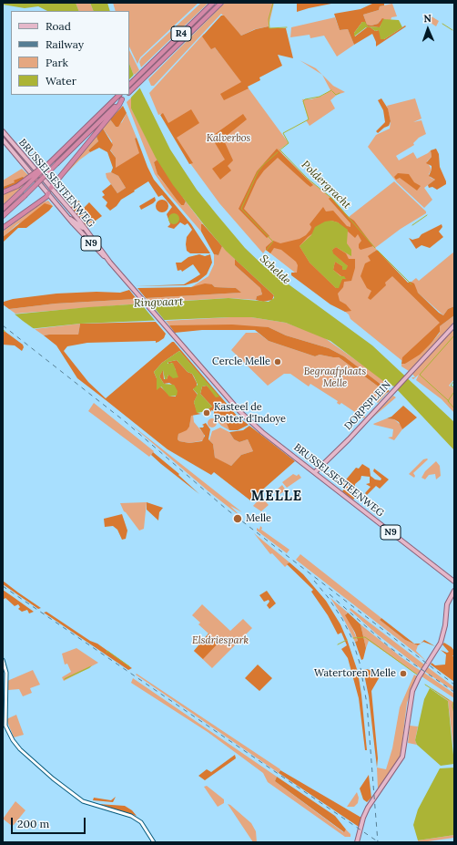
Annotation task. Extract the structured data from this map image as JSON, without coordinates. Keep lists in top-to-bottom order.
{
  "streets": {
    "highway": ["R4"],
    "main road": ["BRUSSELSESTEENWEG", "N9", "DORPSPLEIN"]
  },
  "crossings": [
    ["BRUSSELSESTEENWEG", "DORPSPLEIN"]
  ],
  "districts": ["MELLE"],
  "water": ["Poldergracht", "Schelde", "Ringvaart"],
  "parks": ["Kalverbos", "Begraafplaats Melle", "Elsdriespark"],
  "places": [
    "Cercle Melle",
    "Kasteel de Potter d'Indoye",
    "Melle",
    "Watertoren Melle"
  ],
  "legend": [
    "Road",
    "Railway",
    "Park",
    "Water"
  ],
  "scale_bar": "200 m",
  "north": "top"
}
